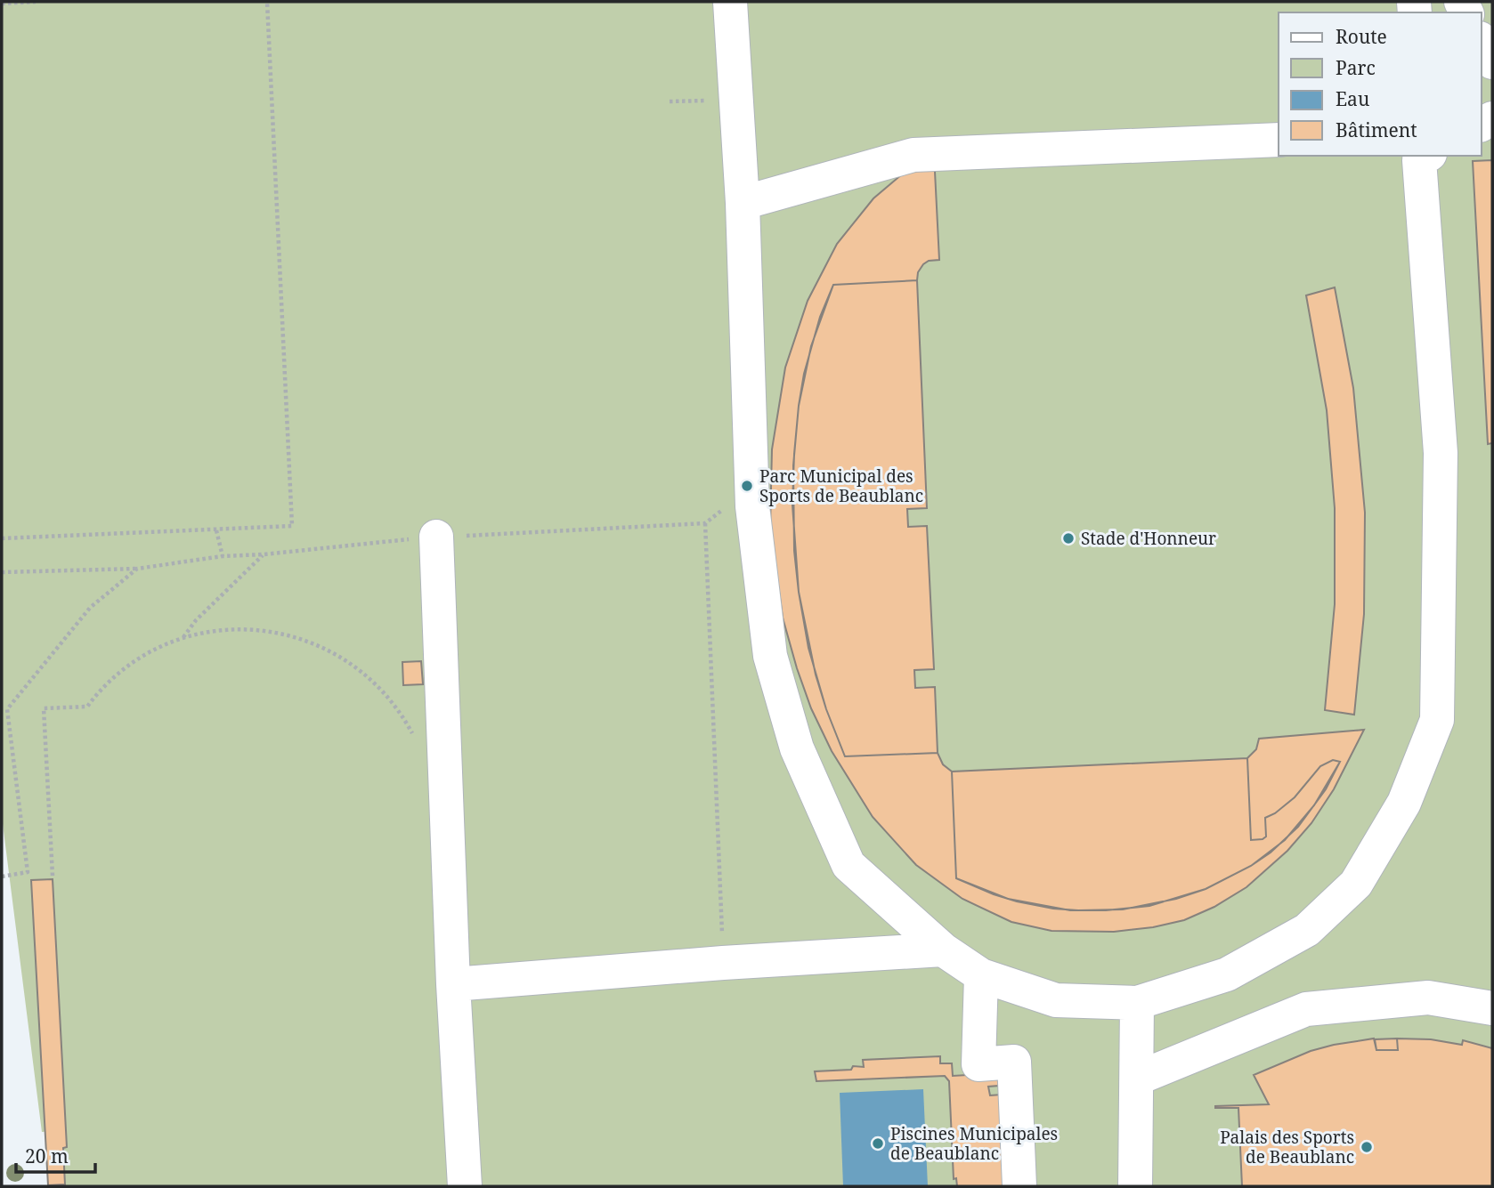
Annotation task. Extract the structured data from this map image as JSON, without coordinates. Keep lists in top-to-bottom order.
{
  "places": [
    "Parc Municipal des Sports de Beaublanc",
    "Stade d'Honneur",
    "Piscines Municipales de Beaublanc",
    "Palais des Sports de Beaublanc"
  ],
  "legend": [
    "Route",
    "Parc",
    "Eau",
    "Bâtiment"
  ],
  "scale_bar": "20 m"
}
